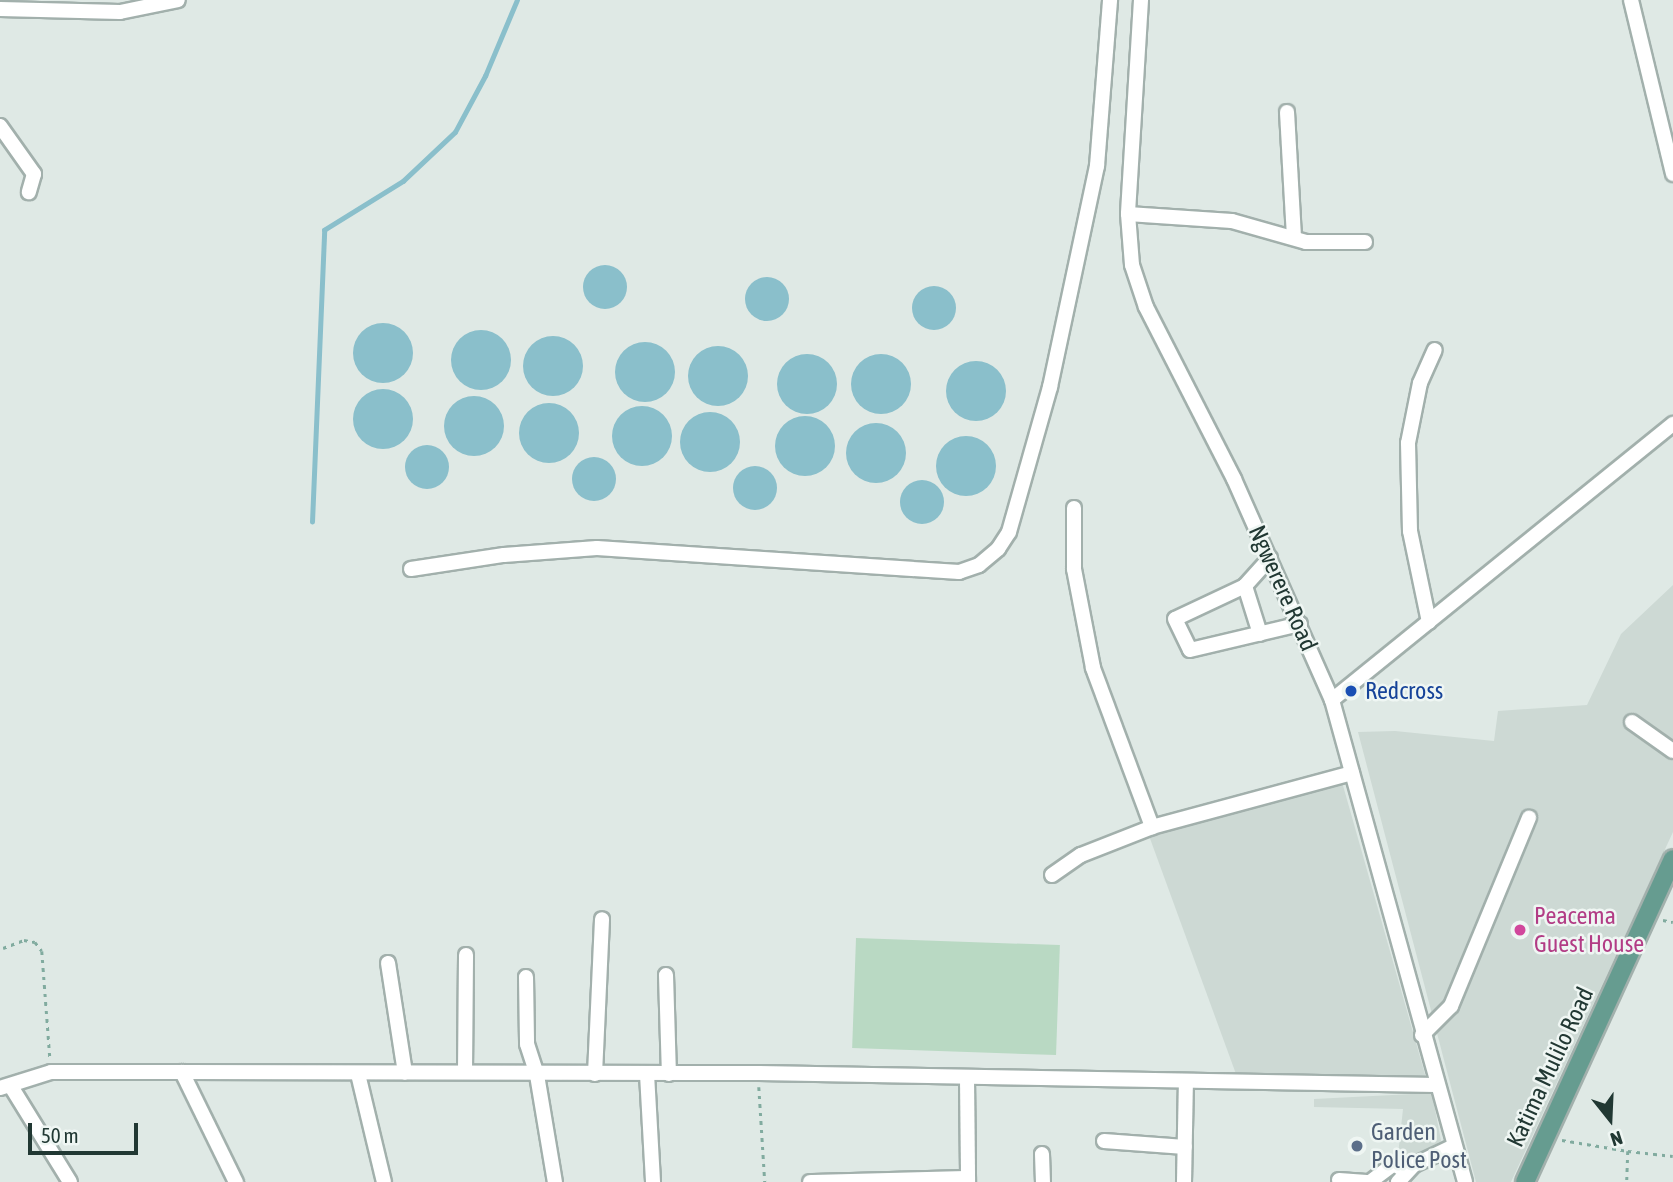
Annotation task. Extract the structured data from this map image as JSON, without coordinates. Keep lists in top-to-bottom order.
{
  "streets": {
    "main road": ["Katima Mulilo Road"],
    "street": ["Ngwerere Road"]
  },
  "places": ["Redcross", "Peacema Guest House", "Garden Police Post"],
  "scale_bar": "50 m",
  "north": "bottom"
}
